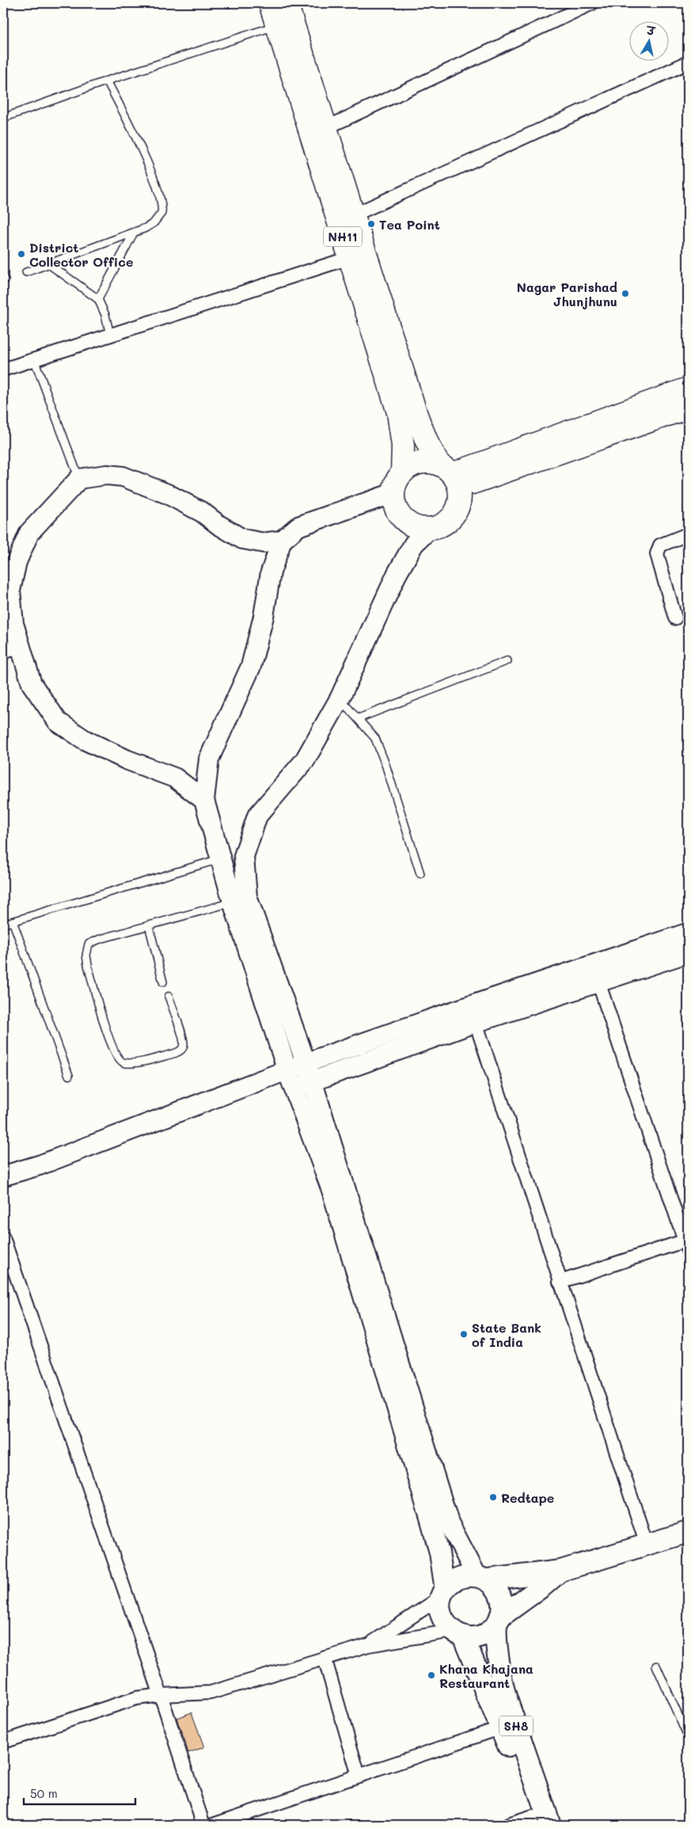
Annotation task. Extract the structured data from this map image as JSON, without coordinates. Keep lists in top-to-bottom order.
{
  "streets": {
    "highway": ["NH11"],
    "main road": ["SH8"]
  },
  "places": [
    "Tea Point",
    "District Collector Office",
    "Nagar Parishad Jhunjhunu",
    "State Bank of India",
    "Redtape",
    "Khana Khajana Restaurant"
  ],
  "scale_bar": "50 m",
  "north": "top"
}
